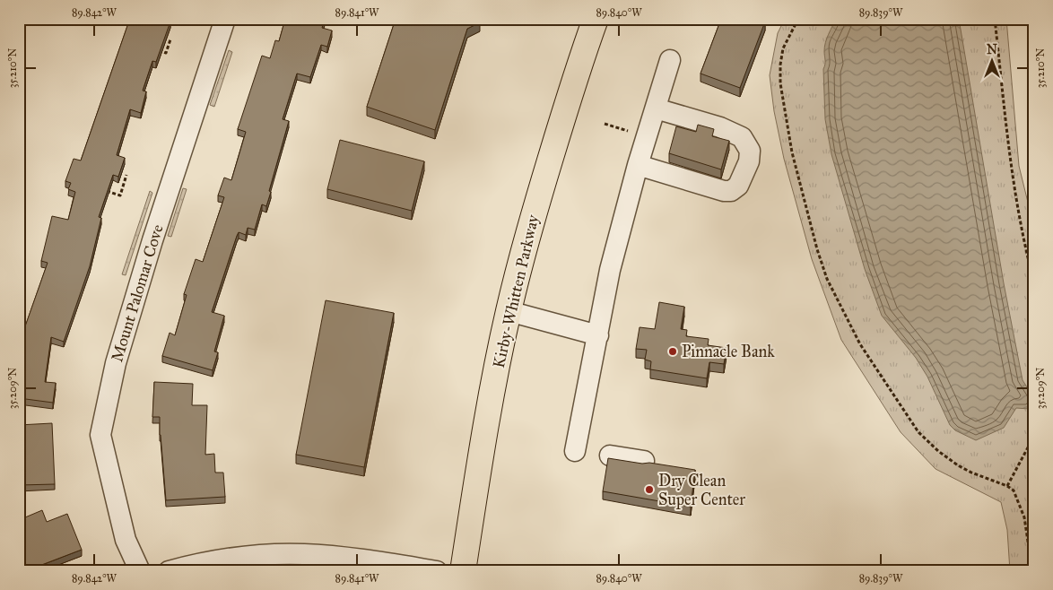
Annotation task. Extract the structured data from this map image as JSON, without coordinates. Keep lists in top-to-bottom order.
{
  "streets": {
    "main road": ["Kirby-Whitten Parkway"],
    "street": ["Mount Palomar Cove"]
  },
  "places": ["Pinnacle Bank", "Dry Clean Super Center"],
  "north": "top",
  "coordinates": [
    "89.842°W",
    "89.841°W",
    "89.840°W",
    "89.839°W",
    "35.210°N",
    "35.209°N"
  ]
}
